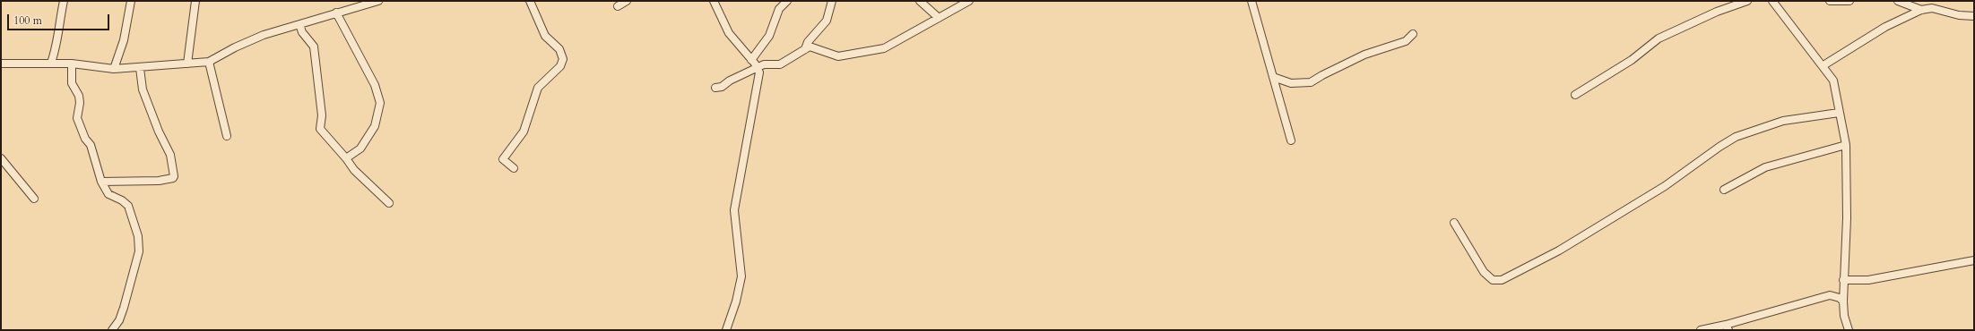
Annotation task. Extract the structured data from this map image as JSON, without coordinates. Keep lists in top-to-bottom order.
{
  "scale_bar": "100 m"
}
